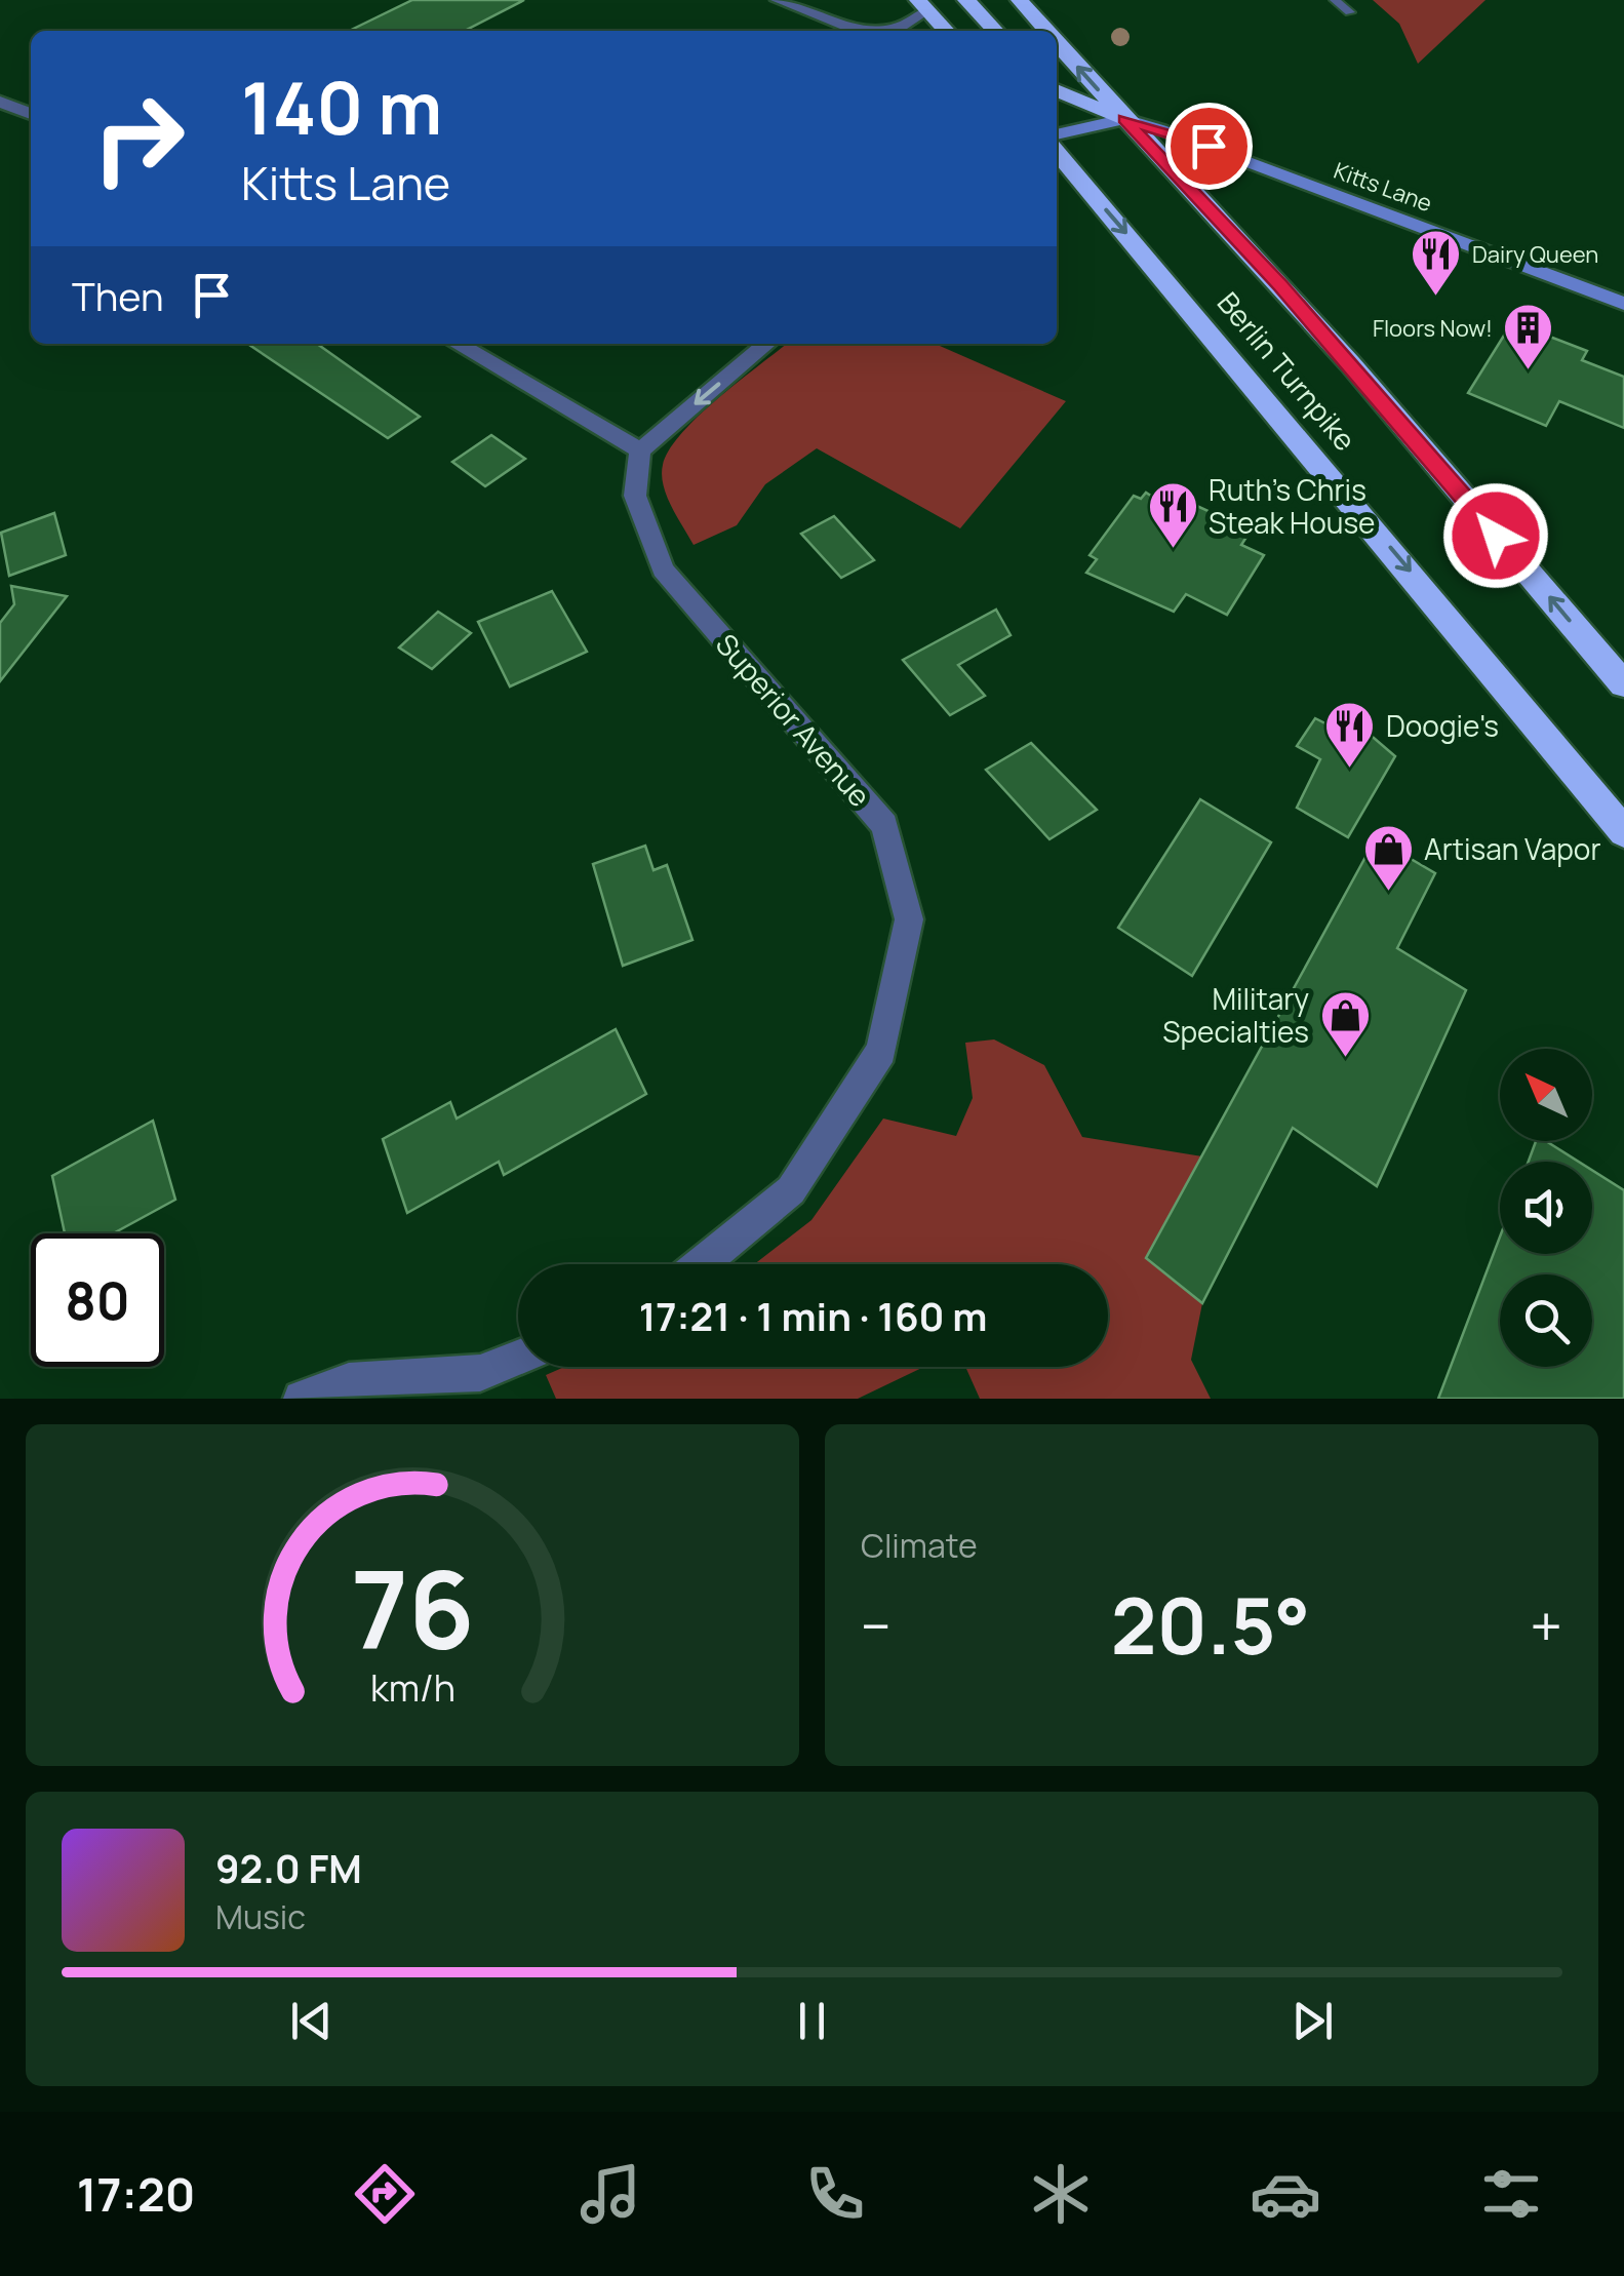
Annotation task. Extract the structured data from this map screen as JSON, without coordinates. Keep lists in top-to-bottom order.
{
  "streets": {
    "highway": ["Berlin Turnpike"],
    "street": ["Kitts Lane", "Superior Avenue"]
  },
  "crossings": [
    ["Kitts Lane", "Berlin Turnpike"]
  ],
  "places": {
    "restaurant": ["Dairy Queen", "Ruth's Chris Steak House", "Doogie's"],
    "building": ["Floors Now!"],
    "shop": ["Artisan Vapor", "Military Specialties"]
  },
  "north": "top left",
  "page": {
    "turn": ["140 m", "Kitts Lane"],
    "then": "Then",
    "limit": "80",
    "trip": "17:21 · 1 min · 160 m",
    "tile": "Climate",
    "heat": ["−", "20.5°", "+"],
    "song": ["92.0 FM", "Music"],
    "tabs": "17:20",
    "gauge": ["76", "km/h"]
  }
}
